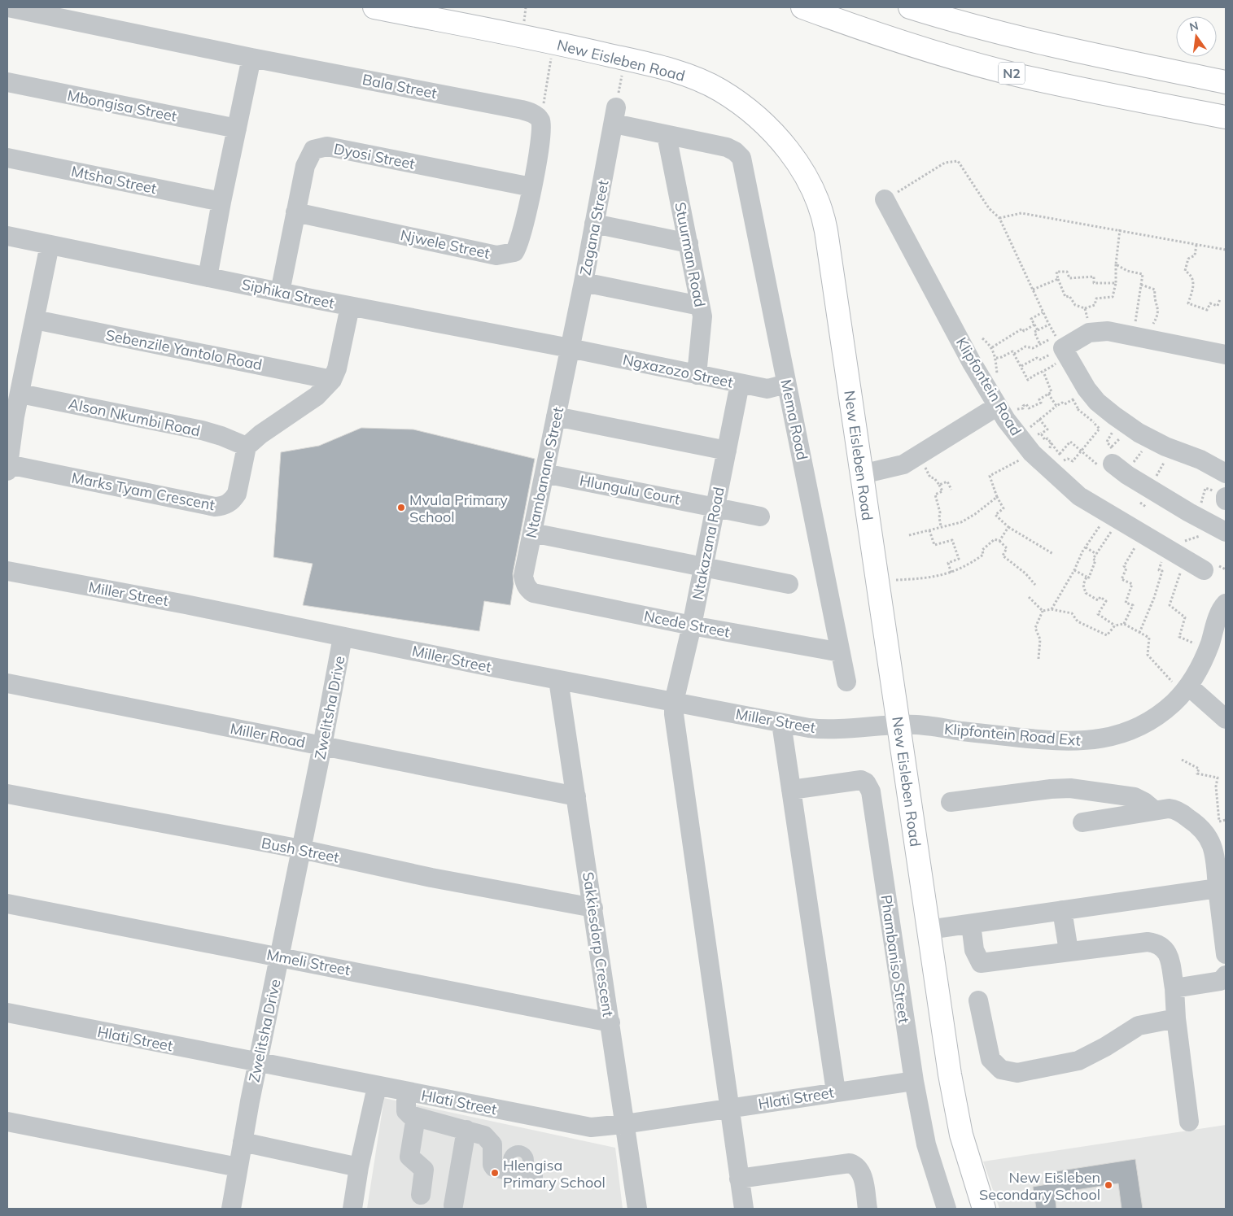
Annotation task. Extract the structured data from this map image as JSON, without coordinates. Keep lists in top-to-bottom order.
{
  "streets": {
    "main road": ["New Eisleben Road", "N2"],
    "street": [
      "Bala Street",
      "Mbongisa Street",
      "Dyosi Street",
      "Mtsha Street",
      "Zagana Street",
      "Njwele Street",
      "Stuurman Road",
      "Siphika Street",
      "Sebenzile Yantolo Road",
      "Ngxazozo Street",
      "Klipfontein Road",
      "Alson Nkumbi Road",
      "Mema Road",
      "Ntambanane Street",
      "Hlungulu Court",
      "Marks Tyam Crescent",
      "Ntakazana Road",
      "Miller Street",
      "Ncede Street",
      "Zwelitsha Drive",
      "Klipfontein Road Ext",
      "Miller Road",
      "Bush Street",
      "Sakkiesdorp Crescent",
      "Phambaniso Street",
      "Mmeli Street",
      "Hlati Street"
    ]
  },
  "crossings": [
    ["New Eisleben Road", "Miller Street"],
    ["New Eisleben Road", "Klipfontein Road Ext"],
    ["Bala Street", "Njwele Street"],
    ["Dyosi Street", "Njwele Street"],
    ["Dyosi Street", "Siphika Street"],
    ["Zagana Street", "Siphika Street"],
    ["Zagana Street", "Ngxazozo Street"],
    ["Zagana Street", "Ntambanane Street"],
    ["Stuurman Road", "Ngxazozo Street"],
    ["Stuurman Road", "Mema Road"],
    ["Siphika Street", "Ngxazozo Street"],
    ["Siphika Street", "Ntambanane Street"],
    ["Siphika Street", "Marks Tyam Crescent"],
    ["Sebenzile Yantolo Road", "Marks Tyam Crescent"],
    ["Ngxazozo Street", "Mema Road"],
    ["Ngxazozo Street", "Ntambanane Street"],
    ["Ngxazozo Street", "Ntakazana Road"],
    ["Alson Nkumbi Road", "Marks Tyam Crescent"],
    ["Mema Road", "Ncede Street"],
    ["Ntambanane Street", "Hlungulu Court"],
    ["Ntambanane Street", "Ncede Street"],
    ["Hlungulu Court", "Ntakazana Road"],
    ["Ntakazana Road", "Miller Street"],
    ["Ntakazana Road", "Ncede Street"],
    ["Miller Street", "Zwelitsha Drive"],
    ["Miller Street", "Klipfontein Road Ext"],
    ["Miller Street", "Sakkiesdorp Crescent"],
    ["Zwelitsha Drive", "Miller Road"],
    ["Zwelitsha Drive", "Bush Street"],
    ["Zwelitsha Drive", "Mmeli Street"],
    ["Zwelitsha Drive", "Hlati Street"],
    ["Miller Road", "Sakkiesdorp Crescent"],
    ["Bush Street", "Sakkiesdorp Crescent"],
    ["Sakkiesdorp Crescent", "Mmeli Street"],
    ["Sakkiesdorp Crescent", "Hlati Street"],
    ["Phambaniso Street", "Hlati Street"]
  ],
  "places": ["Mvula Primary School", "Hlengisa Primary School", "New Eisleben Secondary School"],
  "north": "top"
}
